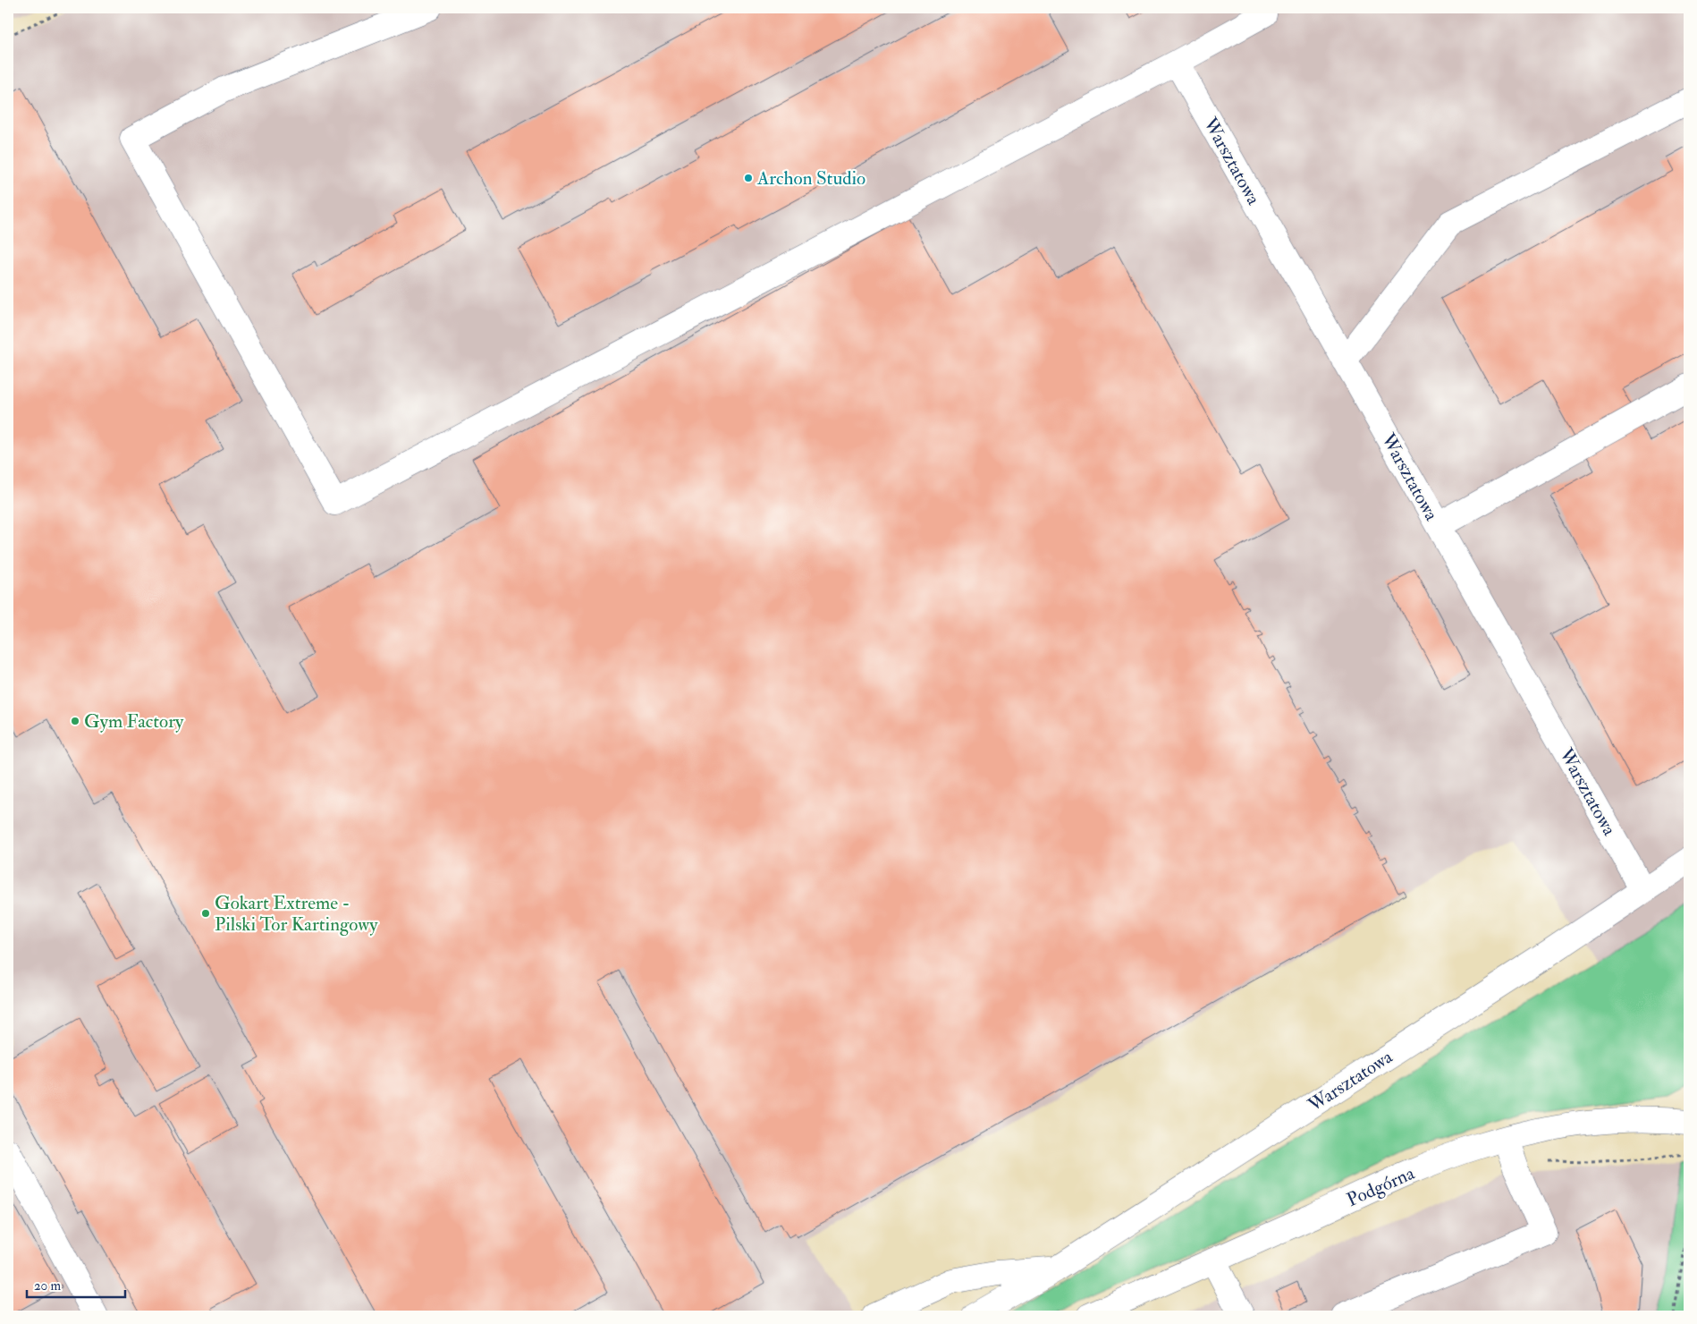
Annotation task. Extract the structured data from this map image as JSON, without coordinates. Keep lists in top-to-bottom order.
{
  "streets": {
    "street": ["Warsztatowa", "Podgórna"]
  },
  "places": ["Archon Studio", "Gym Factory", "Gokart Extreme - Pilski Tor Kartingowy"],
  "scale_bar": "20 m"
}
